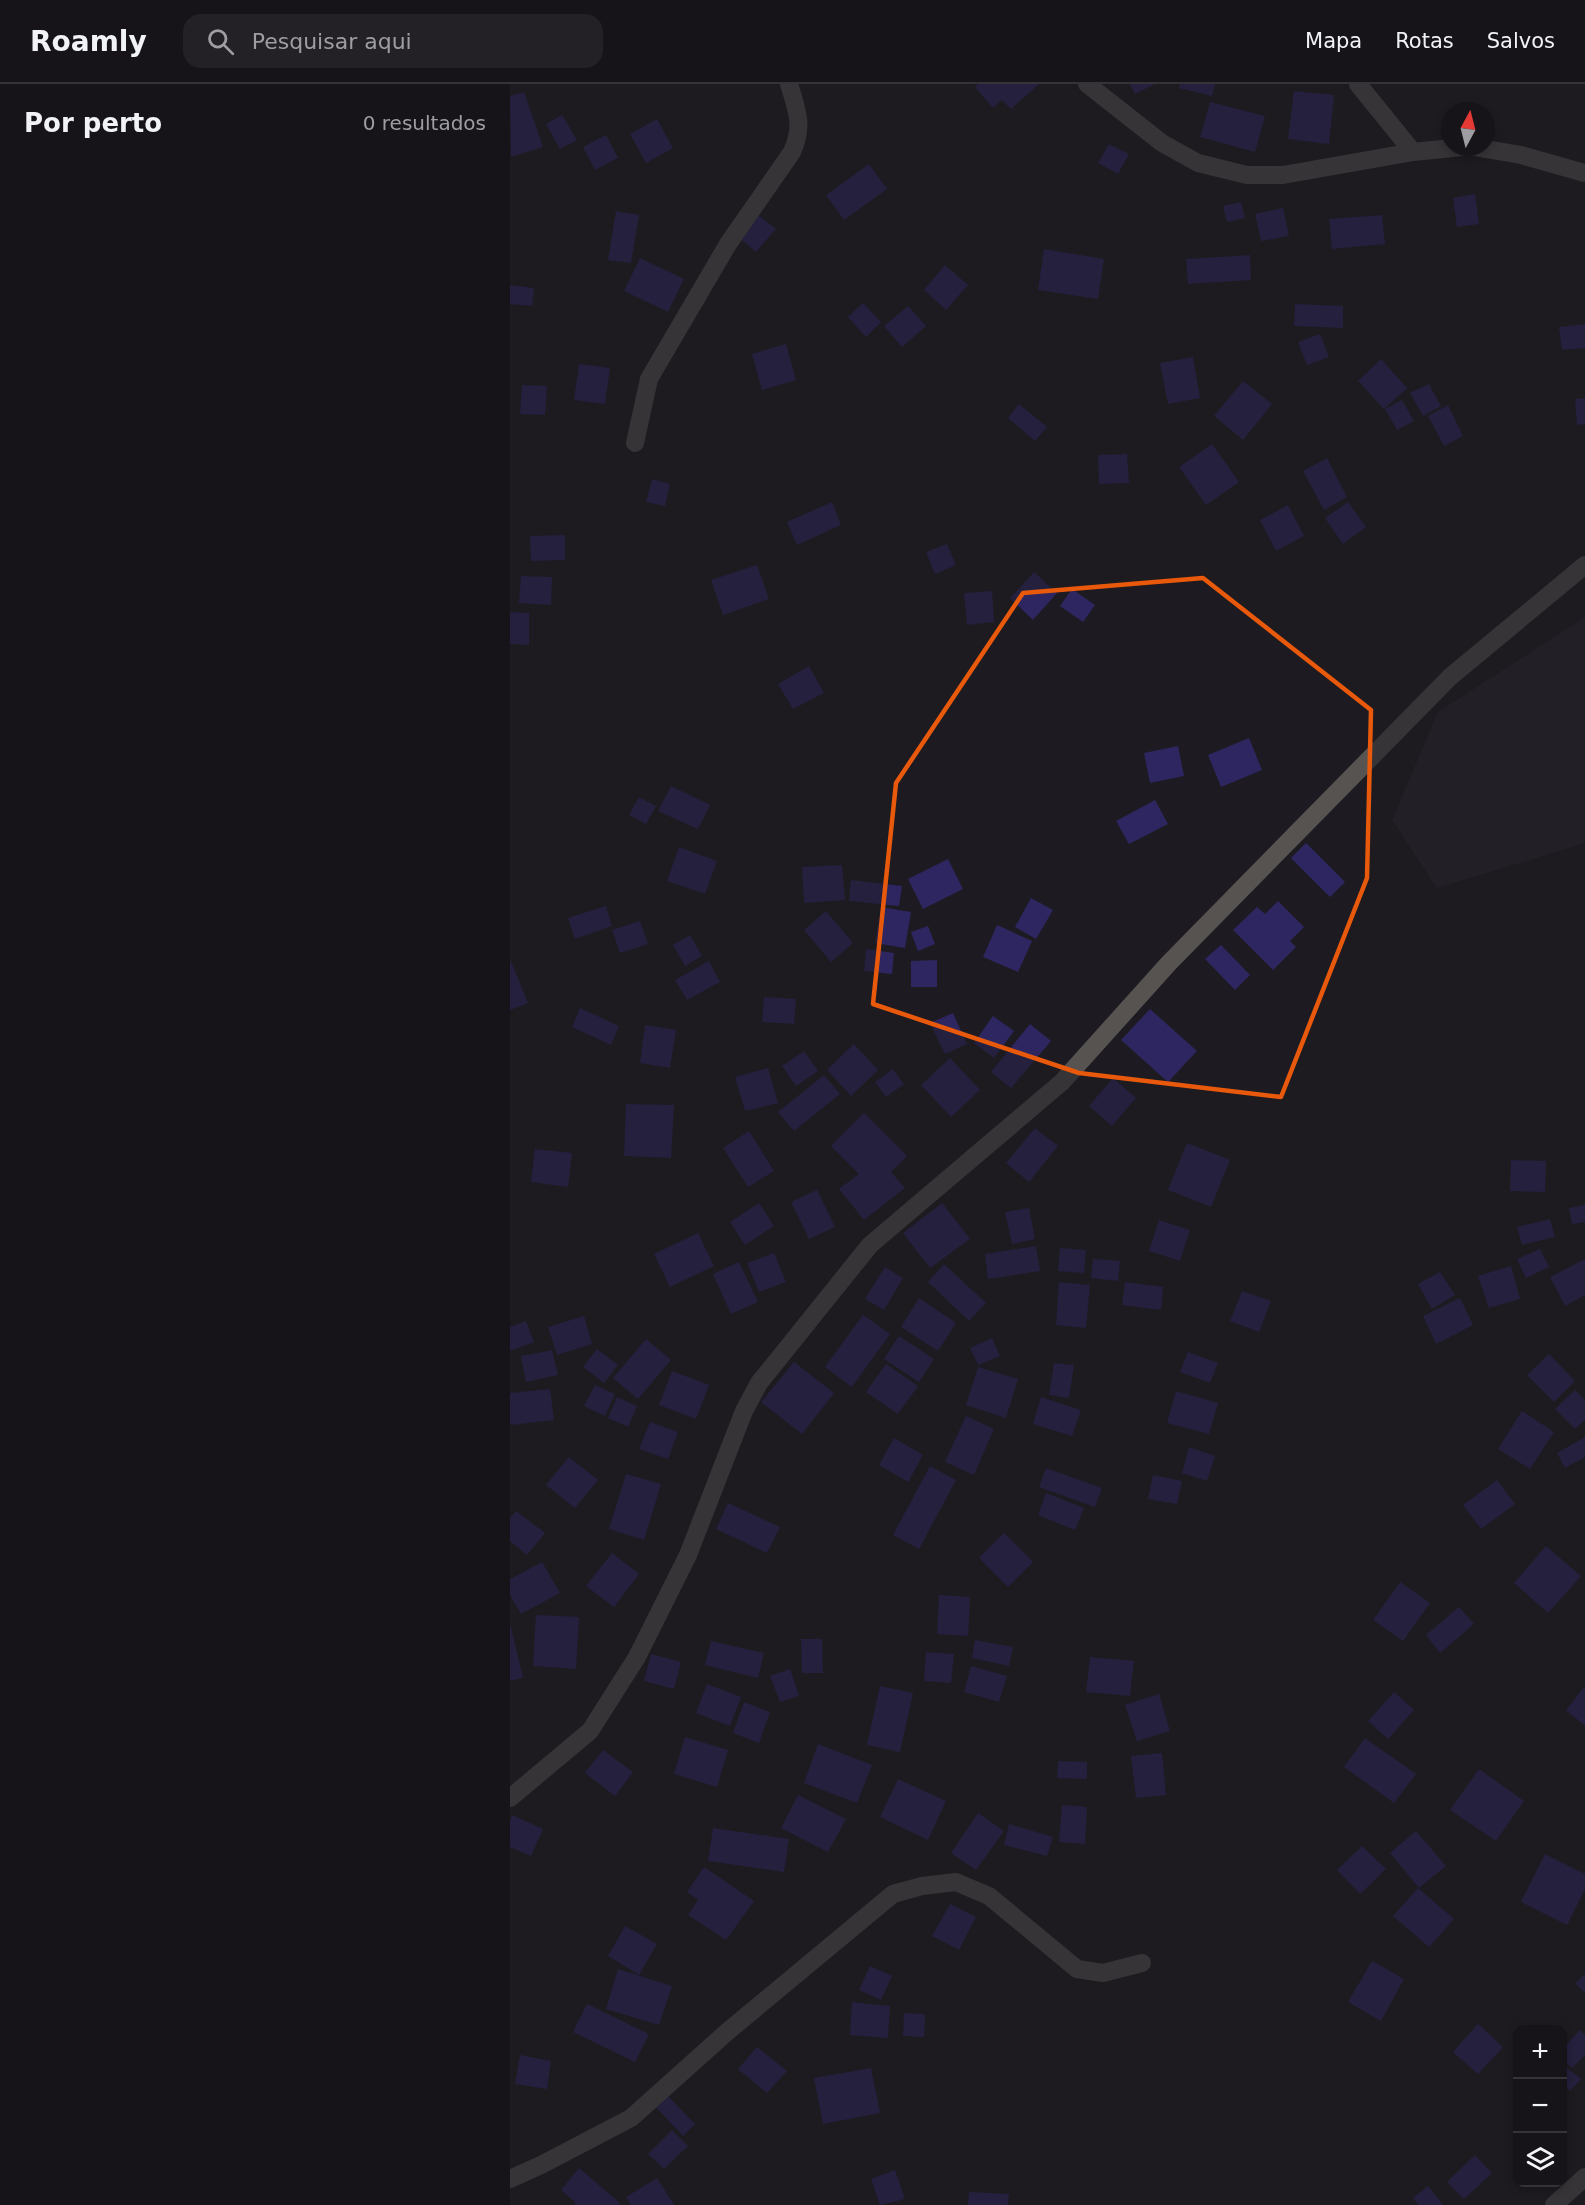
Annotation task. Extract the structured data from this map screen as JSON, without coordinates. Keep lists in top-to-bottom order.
{
  "north": "top",
  "page": {
    "header": "Roamly",
    "search": "Pesquisar aqui",
    "nav": ["Mapa", "Rotas", "Salvos"],
    "heading": ["Por perto", "0 resultados"],
    "map_buttons": ["+", "−"]
  }
}
